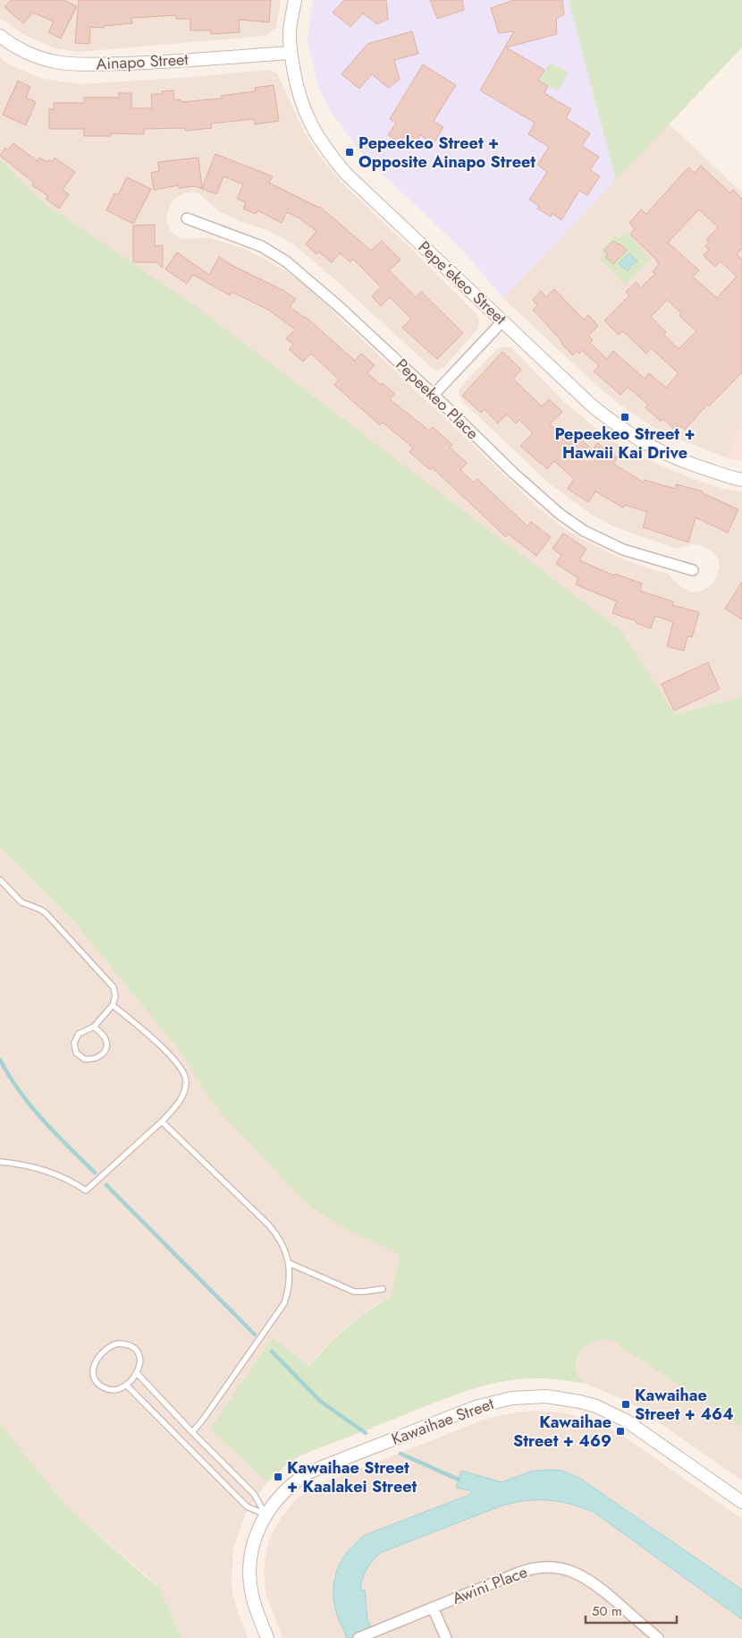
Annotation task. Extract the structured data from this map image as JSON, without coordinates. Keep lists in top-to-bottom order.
{
  "streets": {
    "street": [
      "Ainapo Street",
      "Pepeʻekeo Street",
      "Pepeekeo Place",
      "Kawaihae Street",
      "Awini Place"
    ]
  },
  "crossings": [
    ["Ainapo Street", "Pepeʻekeo Street"]
  ],
  "places": {
    "transit": [
      "Pepeekeo Street + Opposite Ainapo Street",
      "Pepeekeo Street + Hawaii Kai Drive",
      "Kawaihae Street + 464",
      "Kawaihae Street + 469",
      "Kawaihae Street + Kaalakei Street"
    ]
  },
  "scale_bar": "50 m"
}
